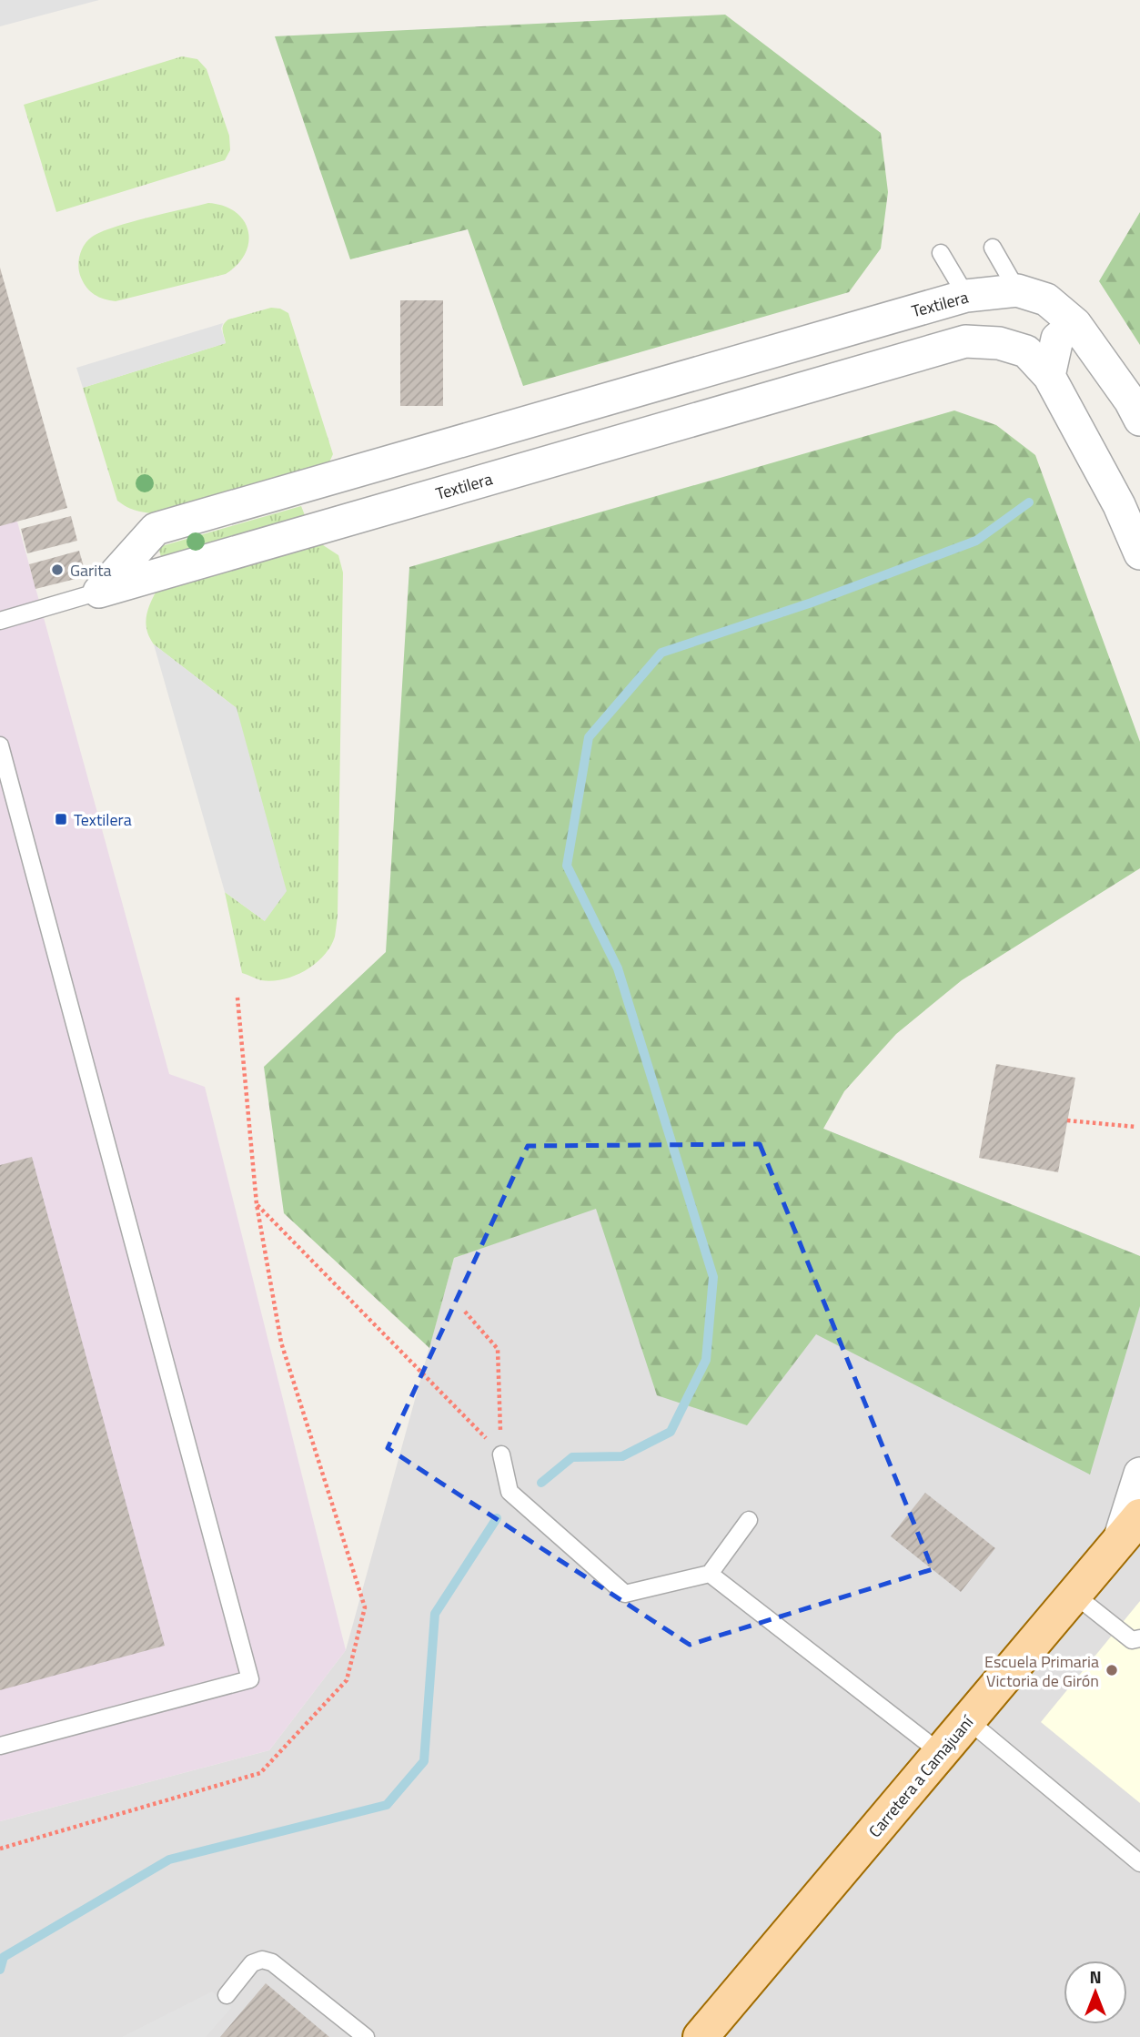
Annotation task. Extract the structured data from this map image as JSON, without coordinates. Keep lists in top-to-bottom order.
{
  "streets": {
    "main road": ["Carretera a Camajuaní"],
    "street": ["Textilera"]
  },
  "places": {
    "other": ["Garita", "Escuela Primaria Victoria de Girón"],
    "transit": ["Textilera"]
  },
  "north": "top"
}
